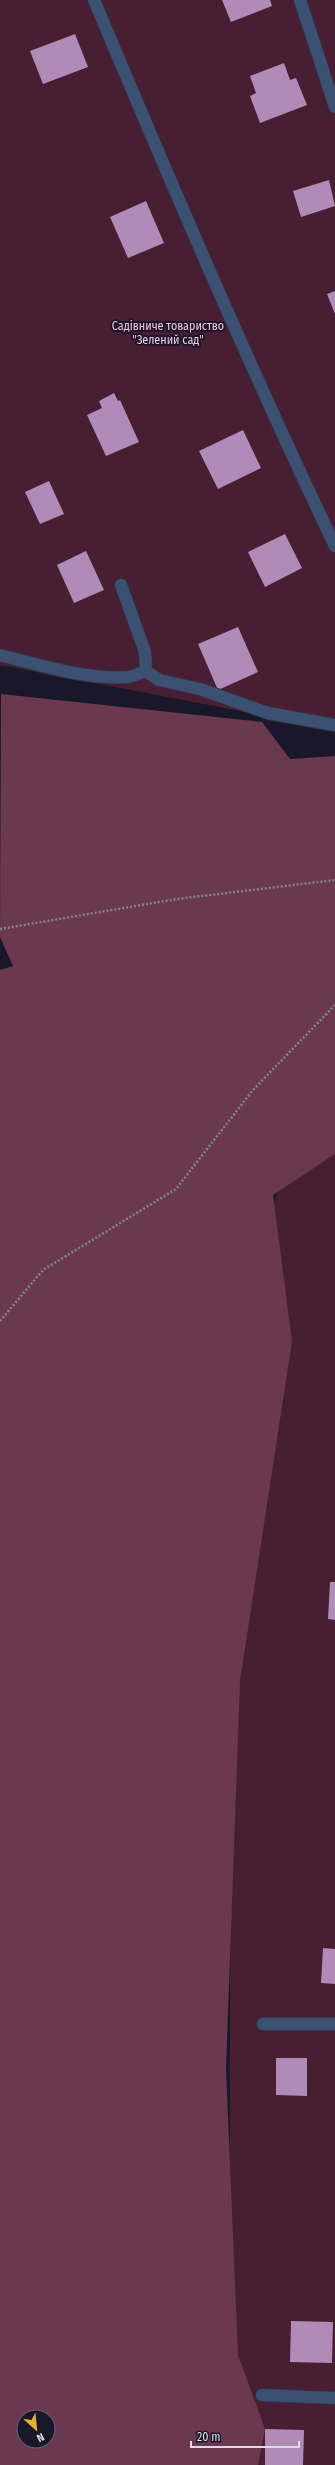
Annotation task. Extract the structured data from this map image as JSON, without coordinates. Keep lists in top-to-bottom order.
{
  "parks": ["Садівниче товариство \"Зелений сад\""],
  "scale_bar": "20 m",
  "north": "bottom right"
}
